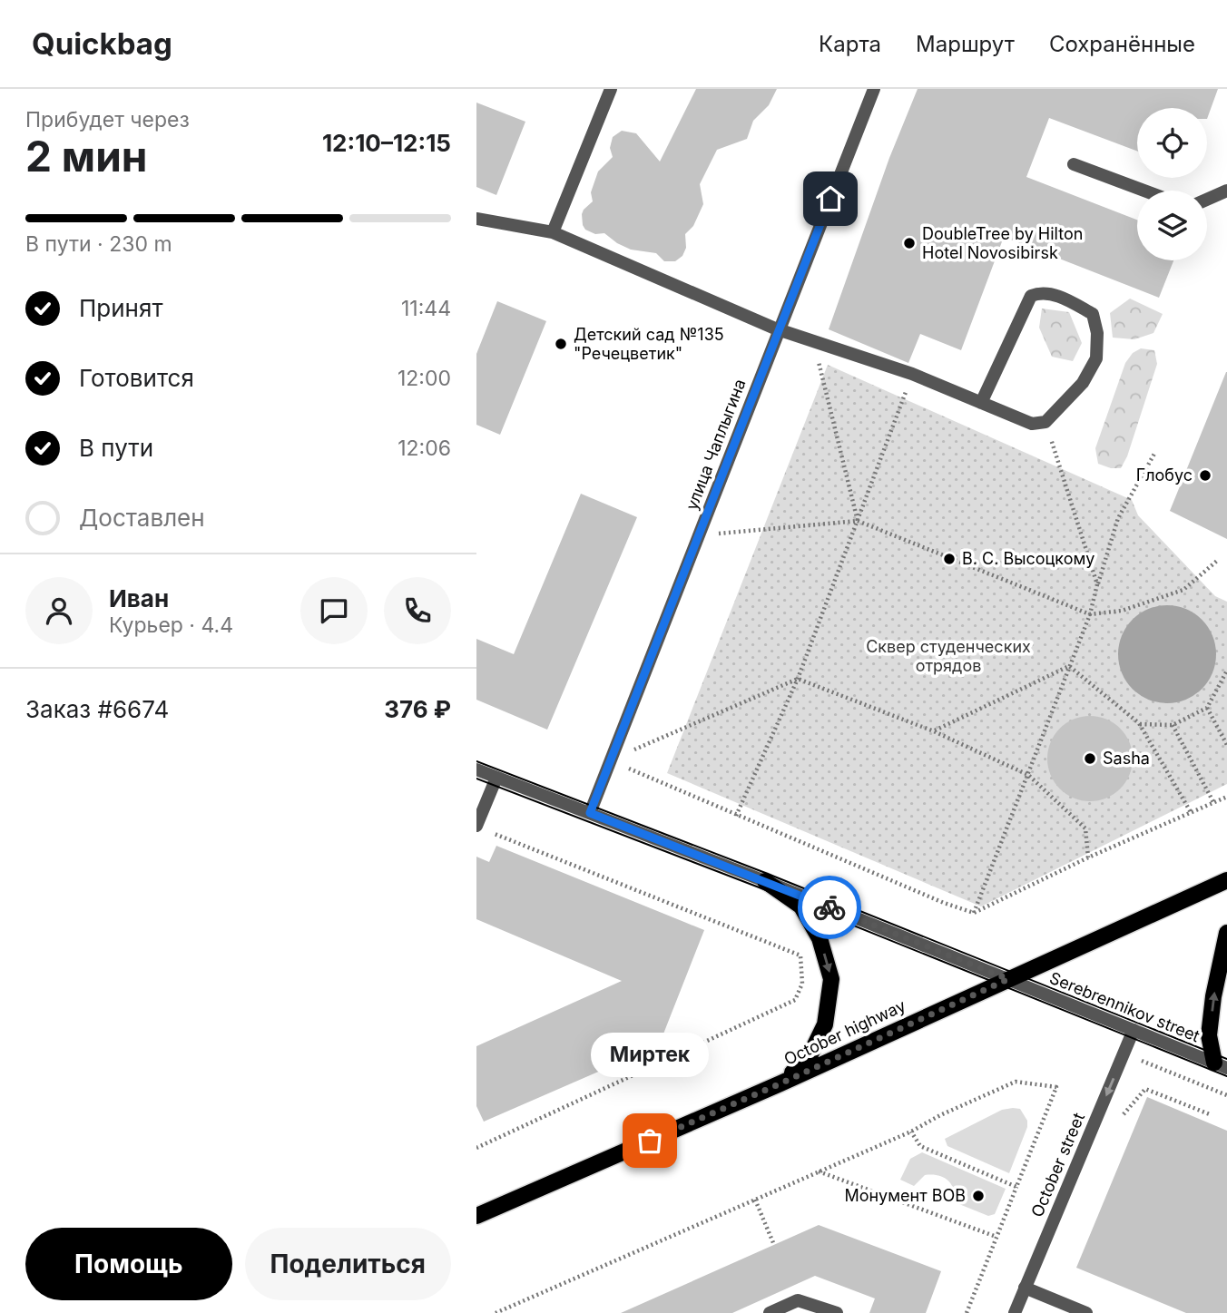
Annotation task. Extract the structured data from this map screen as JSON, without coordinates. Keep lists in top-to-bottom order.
{
  "streets": {
    "main road": ["October highway"],
    "street": ["улица Чаплыгина", "Serebrennikov street", "October street"]
  },
  "crossings": [
    ["улица Чаплыгина", "Serebrennikov street"],
    ["Serebrennikov street", "October highway"],
    ["Serebrennikov street", "October street"]
  ],
  "one_way": ["October street"],
  "parks": ["Сквер студенческих отрядов"],
  "places": [
    "DoubleTree by Hilton Hotel Novosibirsk",
    "Детский сад №135 \"Речецветик\"",
    "Глобус",
    "В. С. Высоцкому",
    "Sasha",
    "Миртек",
    "Монумент ВОВ"
  ],
  "page": {
    "header": "Quickbag",
    "nav": ["Карта", "Маршрут", "Сохранённые"],
    "heading": ["2 мин", "Прибудет через", "12:10–12:15"],
    "panel": [
      "Иван",
      "Курьер · 4.4",
      "Заказ #6674",
      "376 ₽"
    ],
    "bar": "В пути · 230 m",
    "list": [
      ["Принят", "11:44"],
      ["Готовится", "12:00"],
      ["В пути", "12:06"],
      "Доставлен"
    ],
    "bubble": "Миртек",
    "buttons": ["Помощь", "Поделиться"]
  }
}
